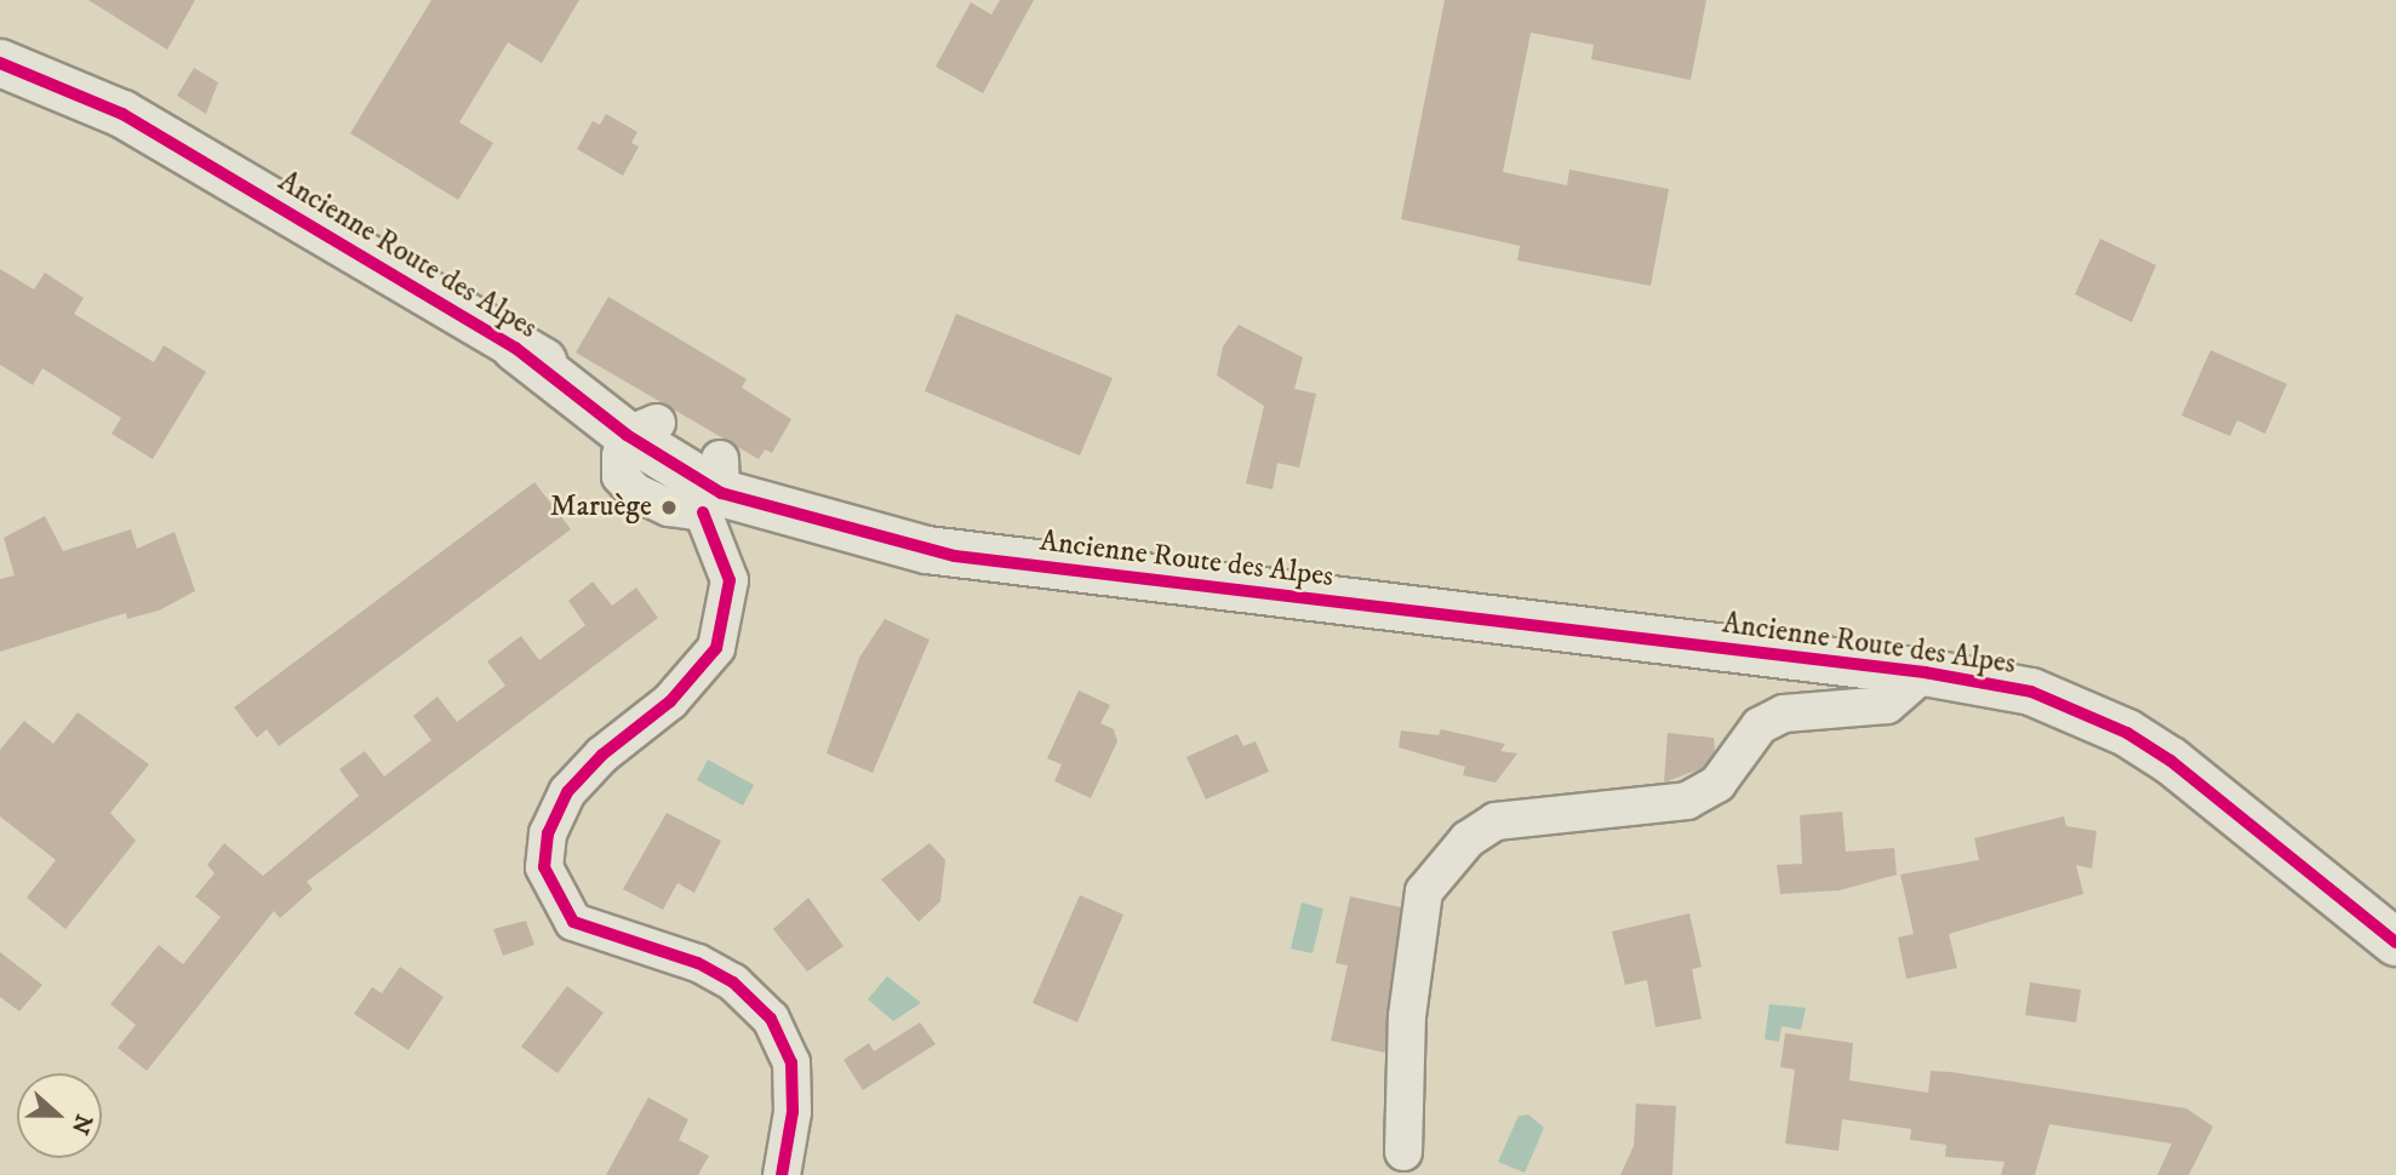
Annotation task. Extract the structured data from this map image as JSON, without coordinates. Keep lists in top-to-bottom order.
{
  "streets": {
    "main road": ["Ancienne Route des Alpes"]
  },
  "places": ["Maruège"],
  "north": "right"
}
